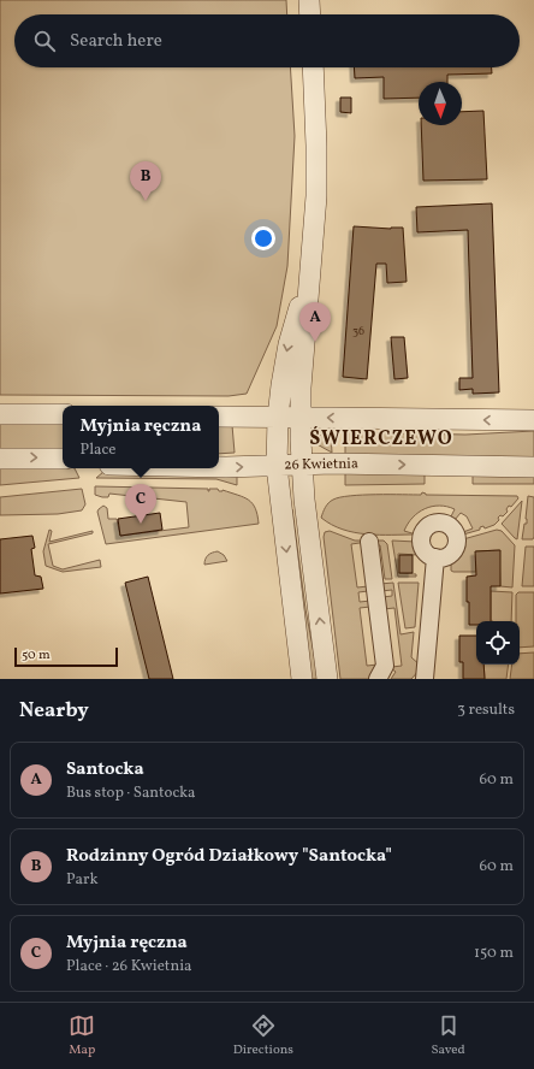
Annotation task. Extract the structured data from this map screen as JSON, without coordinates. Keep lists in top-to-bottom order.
{
  "streets": {
    "street": ["26 Kwietnia"]
  },
  "districts": ["ŚWIERCZEWO"],
  "house_numbers": ["36"],
  "scale_bar": "50 m",
  "north": "bottom",
  "page": {
    "search": "Search here",
    "pins": ["B", "A", "C"],
    "popup": ["Myjnia ręczna", "Place"],
    "scale": "50 m",
    "heading": ["Nearby", "3 results"],
    "list": [
      {
        "mark": "A",
        "name": "Santocka",
        "note": "Bus stop · Santocka",
        "value": "60 m"
      },
      {
        "mark": "B",
        "name": "Rodzinny Ogród Działkowy \"Santocka\"",
        "note": "Park",
        "value": "60 m"
      },
      {
        "mark": "C",
        "name": "Myjnia ręczna",
        "note": "Place · 26 Kwietnia",
        "value": "150 m"
      }
    ],
    "nav": ["Map", "Directions", "Saved"]
  }
}
